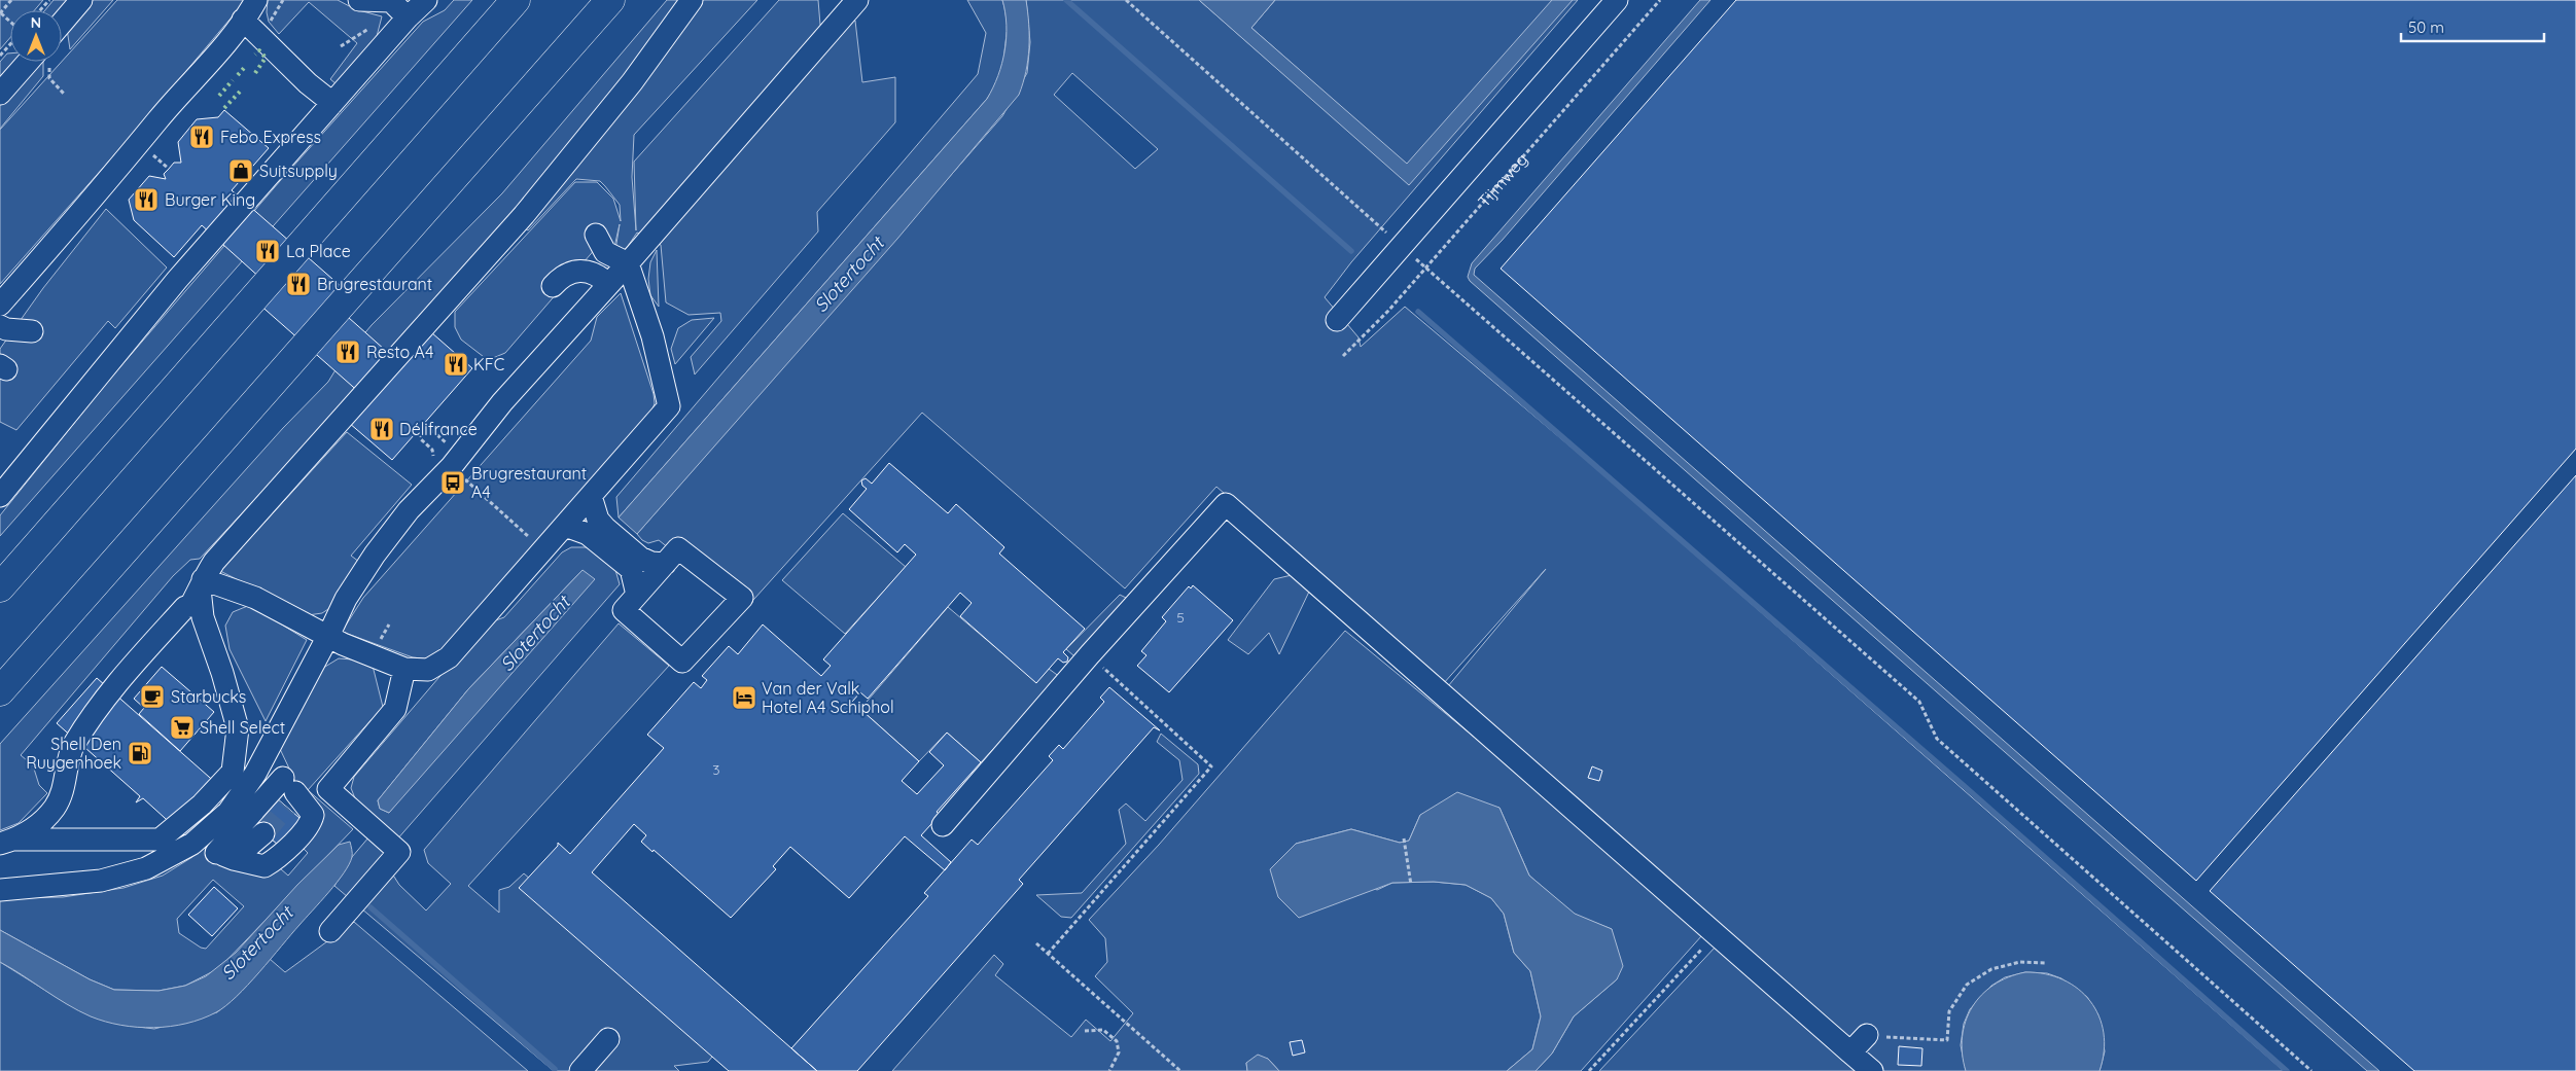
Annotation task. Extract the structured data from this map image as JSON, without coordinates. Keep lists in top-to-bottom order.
{
  "streets": {
    "street": ["Tijmweg"]
  },
  "water": ["Slotertocht"],
  "places": {
    "restaurant": [
      "Febo Express",
      "Burger King",
      "La Place",
      "Brugrestaurant",
      "Resto A4",
      "KFC",
      "Délifrance"
    ],
    "shop": ["Suitsupply"],
    "bus stop": ["Brugrestaurant A4"],
    "cafe": ["Starbucks"],
    "hotel": ["Van der Valk Hotel A4 Schiphol"],
    "supermarket": ["Shell Select"],
    "fuel station": ["Shell Den Ruygenhoek"]
  },
  "house_numbers": ["5", "3"],
  "scale_bar": "50 m",
  "north": "top"
}
